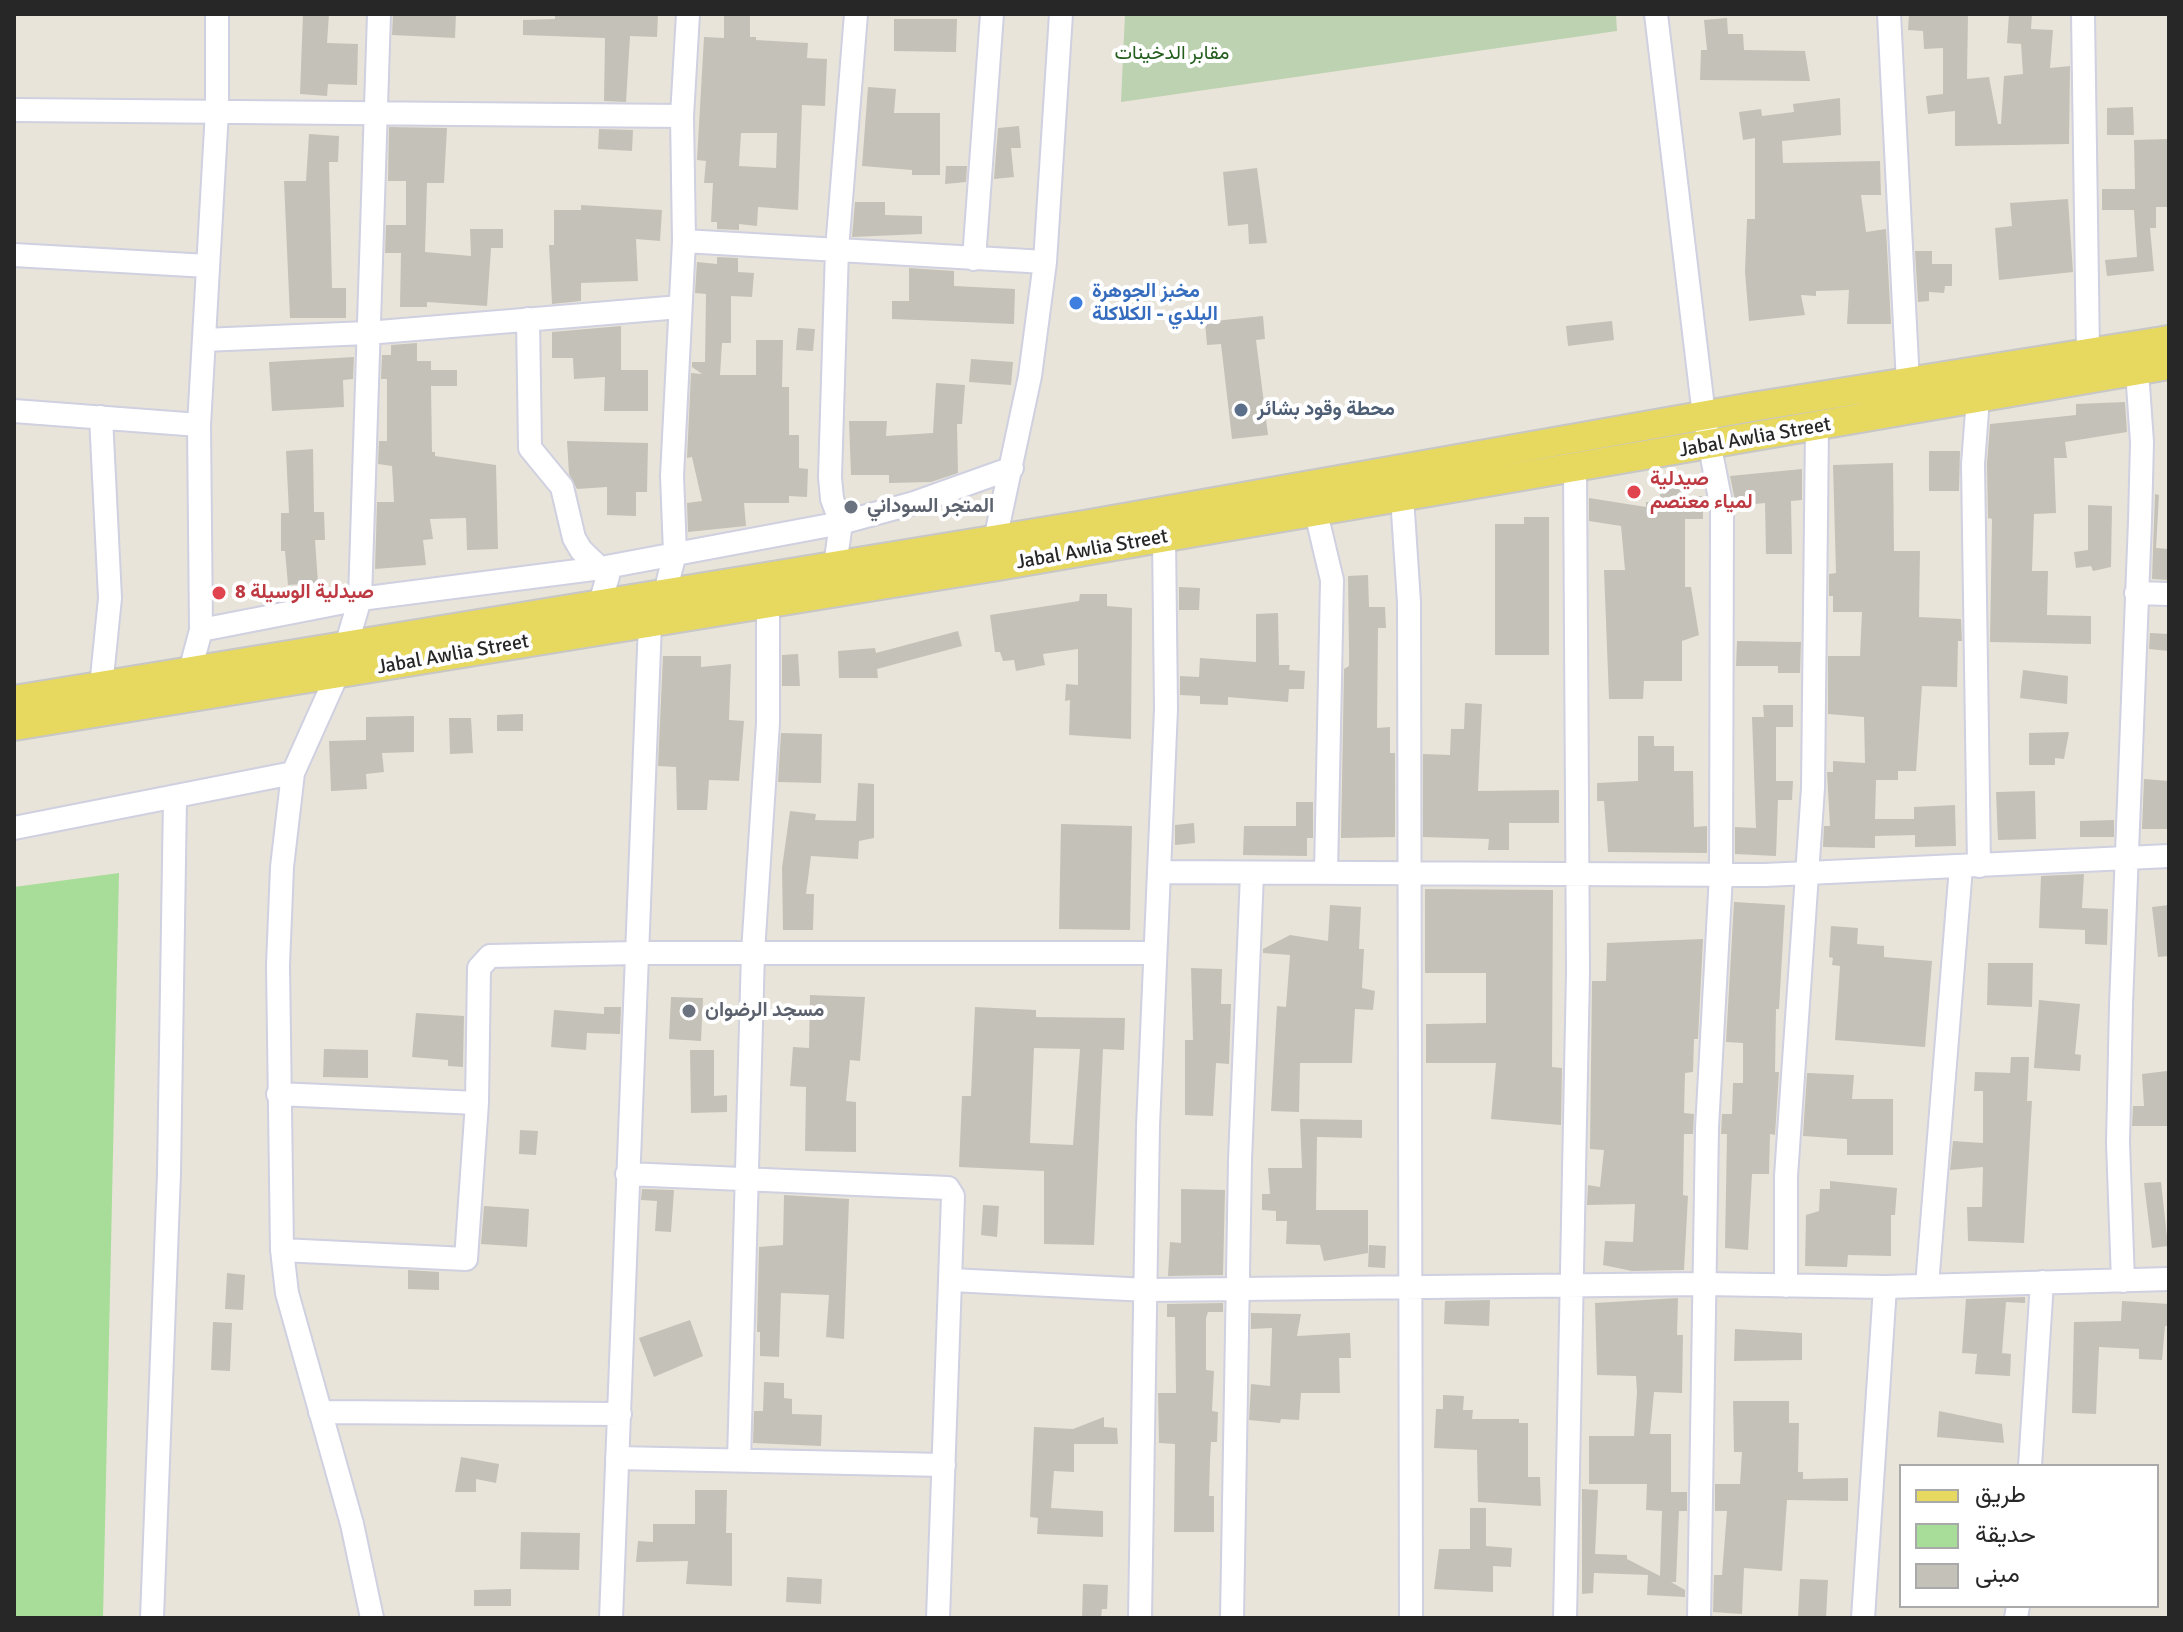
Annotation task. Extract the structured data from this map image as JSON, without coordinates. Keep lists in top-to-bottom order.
{
  "streets": {
    "main road": ["Jabal Awlia Street"]
  },
  "parks": ["مقابر الدخينات"],
  "places": [
    "مخبز الجوهرة البلدي - الكلاكلة",
    "محطة وقود بشائر",
    "صيدلية لمياء معتصم",
    "المتجر السوداني",
    "صيدلية الوسيلة 8",
    "مسجد الرضوان"
  ],
  "legend": ["طريق", "حديقة", "مبنى"]
}
